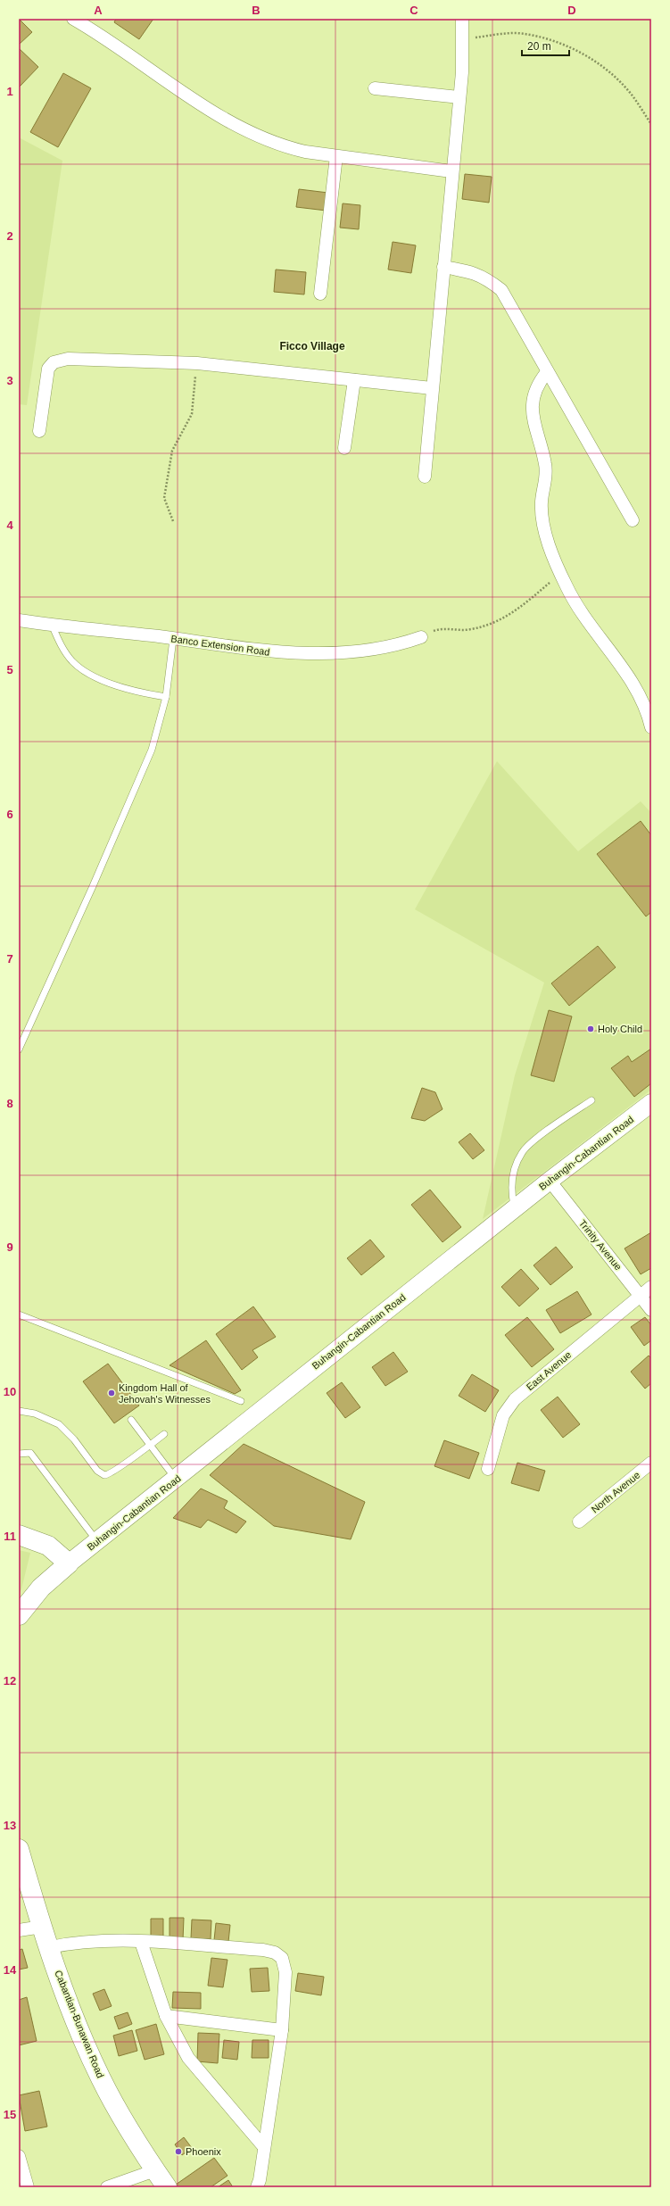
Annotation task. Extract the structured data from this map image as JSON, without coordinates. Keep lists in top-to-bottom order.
{
  "streets": {
    "main road": ["Buhangin-Cabantian Road", "Cabantian-Bunawan Road"],
    "street": [
      "Banco Extension Road",
      "Trinity Avenue",
      "East Avenue",
      "North Avenue"
    ]
  },
  "crossings": [
    ["Buhangin-Cabantian Road", "Trinity Avenue"],
    ["Trinity Avenue", "East Avenue"]
  ],
  "districts": ["Ficco Village"],
  "places": ["Holy Child", "Kingdom Hall of Jehovah's Witnesses", "Phoenix"],
  "scale_bar": "20 m",
  "grid": {
    "columns": [
      "A",
      "B",
      "C",
      "D"
    ],
    "rows": [
      "1",
      "2",
      "3",
      "4",
      "5",
      "6",
      "7",
      "8",
      "9",
      "10",
      "11",
      "12",
      "13",
      "14",
      "15"
    ]
  }
}
